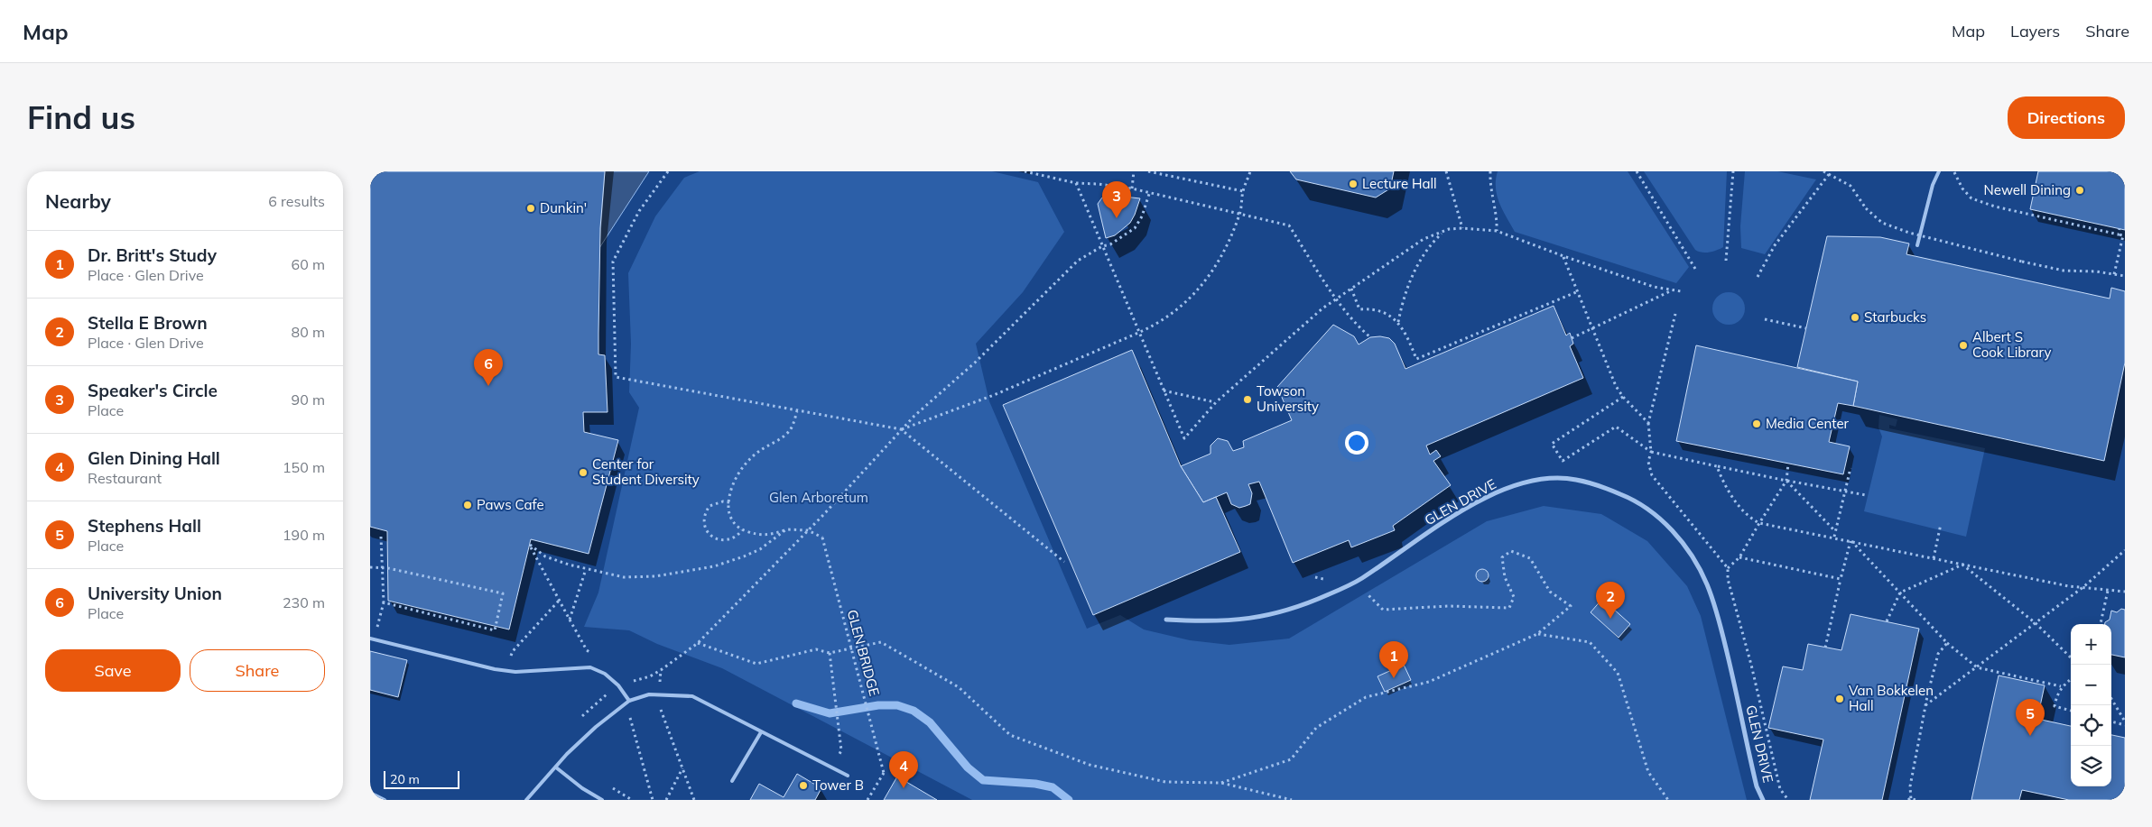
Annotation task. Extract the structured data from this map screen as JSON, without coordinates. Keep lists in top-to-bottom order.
{
  "streets": {
    "street": ["GLEN DRIVE"],
    "path": ["GLEN BRIDGE"]
  },
  "parks": ["Glen Arboretum"],
  "places": [
    "Lecture Hall",
    "Newell Dining",
    "Dunkin'",
    "Starbucks",
    "Albert S Cook Library",
    "Towson University",
    "Media Center",
    "Center for Student Diversity",
    "Paws Cafe",
    "Van Bokkelen Hall",
    "Tower B"
  ],
  "scale_bar": "20 m",
  "page": {
    "header": "Map",
    "nav": ["Map", "Layers", "Share"],
    "buttons": [
      "Directions",
      ["Save", "Share"]
    ],
    "title": "Find us",
    "heading": ["Nearby", "6 results"],
    "pins": [
      "3",
      "6",
      "2",
      "1",
      "5",
      "4"
    ],
    "list": [
      {
        "mark": "1",
        "name": "Dr. Britt's Study",
        "note": "Place · Glen Drive",
        "value": "60 m"
      },
      {
        "mark": "2",
        "name": "Stella E Brown",
        "note": "Place · Glen Drive",
        "value": "80 m"
      },
      {
        "mark": "3",
        "name": "Speaker's Circle",
        "note": "Place",
        "value": "90 m"
      },
      {
        "mark": "4",
        "name": "Glen Dining Hall",
        "note": "Restaurant",
        "value": "150 m"
      },
      {
        "mark": "5",
        "name": "Stephens Hall",
        "note": "Place",
        "value": "190 m"
      },
      {
        "mark": "6",
        "name": "University Union",
        "note": "Place",
        "value": "230 m"
      }
    ],
    "map_buttons": ["+", "−"],
    "scale": "20 m"
  }
}
